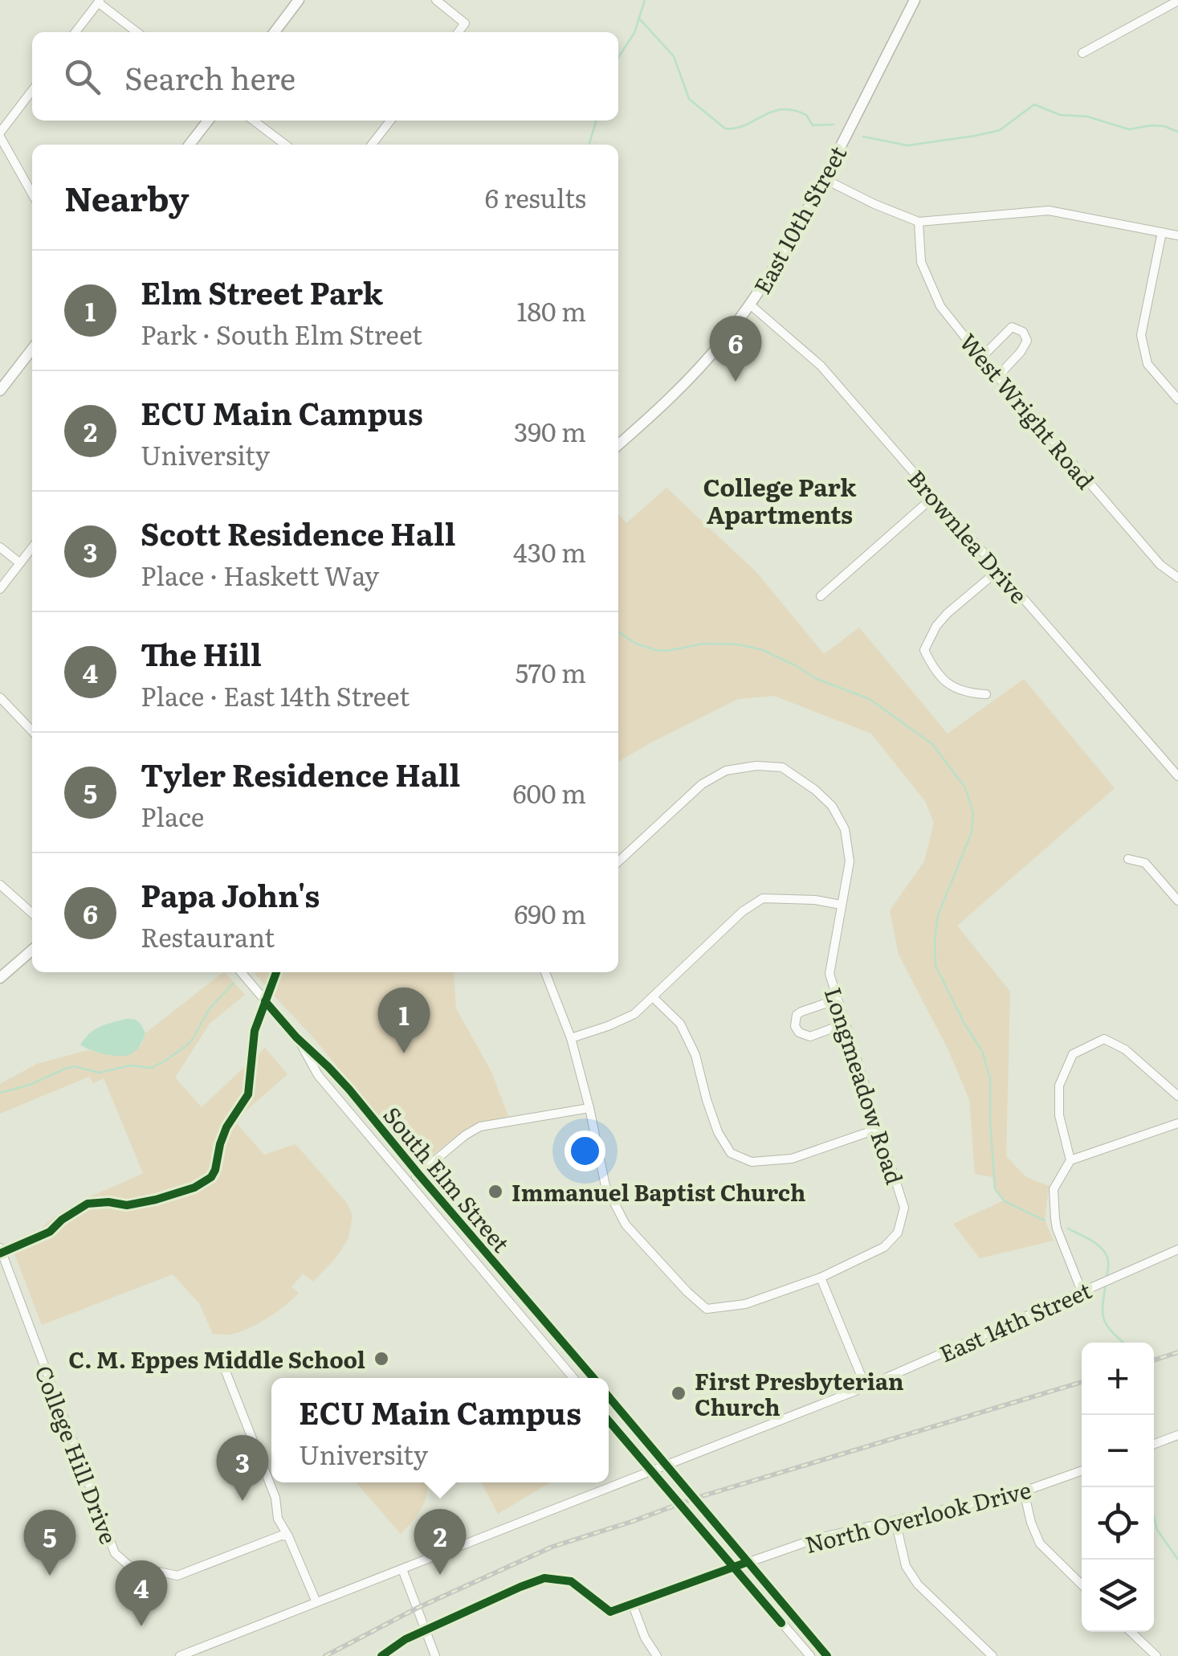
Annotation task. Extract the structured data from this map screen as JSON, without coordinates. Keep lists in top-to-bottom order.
{
  "streets": {
    "main road": ["East 10th Street"],
    "street": [
      "West Wright Road",
      "Brownlea Drive",
      "Longmeadow Road",
      "South Elm Street",
      "East 14th Street",
      "College Hill Drive",
      "North Overlook Drive"
    ]
  },
  "crossings": [
    ["East 10th Street", "Brownlea Drive"]
  ],
  "districts": ["College Park Apartments"],
  "places": ["Immanuel Baptist Church", "C. M. Eppes Middle School", "First Presbyterian Church"],
  "page": {
    "search": "Search here",
    "heading": ["Nearby", "6 results"],
    "list": [
      {
        "mark": "1",
        "name": "Elm Street Park",
        "note": "Park · South Elm Street",
        "value": "180 m"
      },
      {
        "mark": "2",
        "name": "ECU Main Campus",
        "note": "University",
        "value": "390 m"
      },
      {
        "mark": "3",
        "name": "Scott Residence Hall",
        "note": "Place · Haskett Way",
        "value": "430 m"
      },
      {
        "mark": "4",
        "name": "The Hill",
        "note": "Place · East 14th Street",
        "value": "570 m"
      },
      {
        "mark": "5",
        "name": "Tyler Residence Hall",
        "note": "Place",
        "value": "600 m"
      },
      {
        "mark": "6",
        "name": "Papa John's",
        "note": "Restaurant",
        "value": "690 m"
      }
    ],
    "pins": [
      "6",
      "1",
      "3",
      "2",
      "5",
      "4"
    ],
    "map_buttons": ["+", "−"],
    "popup": ["ECU Main Campus", "University"]
  }
}
